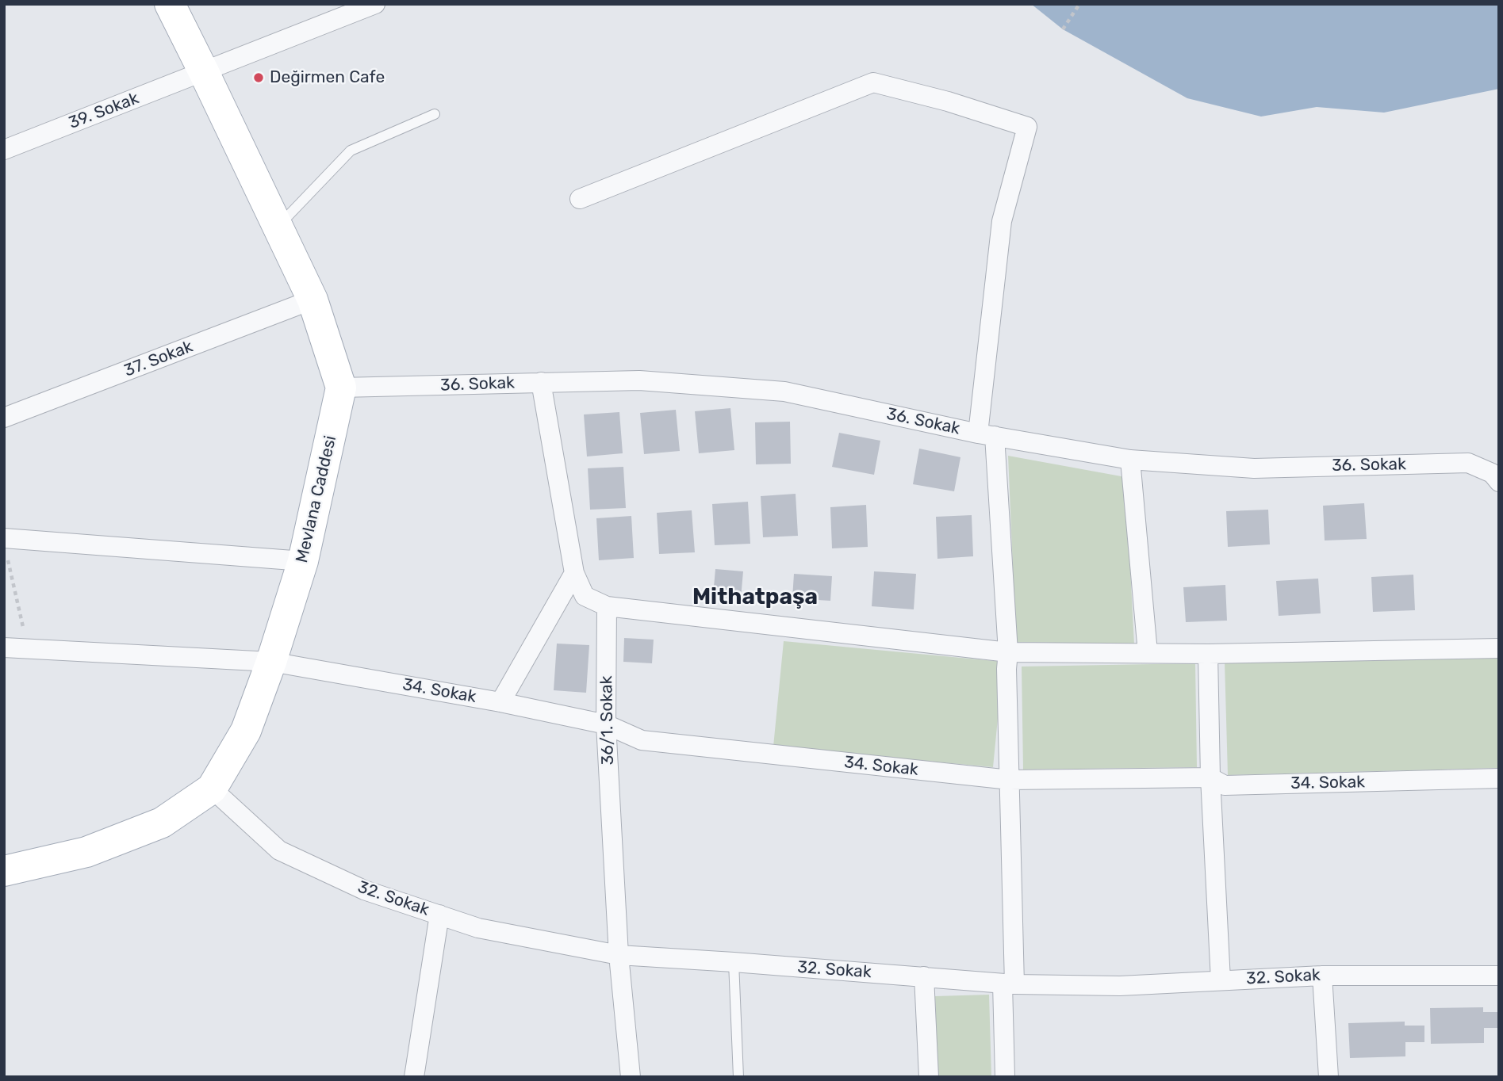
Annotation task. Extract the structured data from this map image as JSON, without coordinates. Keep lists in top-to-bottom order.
{
  "streets": {
    "main road": ["Mevlana Caddesi"],
    "street": [
      "39. Sokak",
      "37. Sokak",
      "36. Sokak",
      "34. Sokak",
      "36/1. Sokak",
      "32. Sokak"
    ]
  },
  "crossings": [
    ["36. Sokak", "Mevlana Caddesi"],
    ["Mevlana Caddesi", "34. Sokak"],
    ["Mevlana Caddesi", "32. Sokak"],
    ["34. Sokak", "36/1. Sokak"],
    ["36/1. Sokak", "32. Sokak"]
  ],
  "districts": ["Mithatpaşa"],
  "places": ["Değirmen Cafe"]
}
